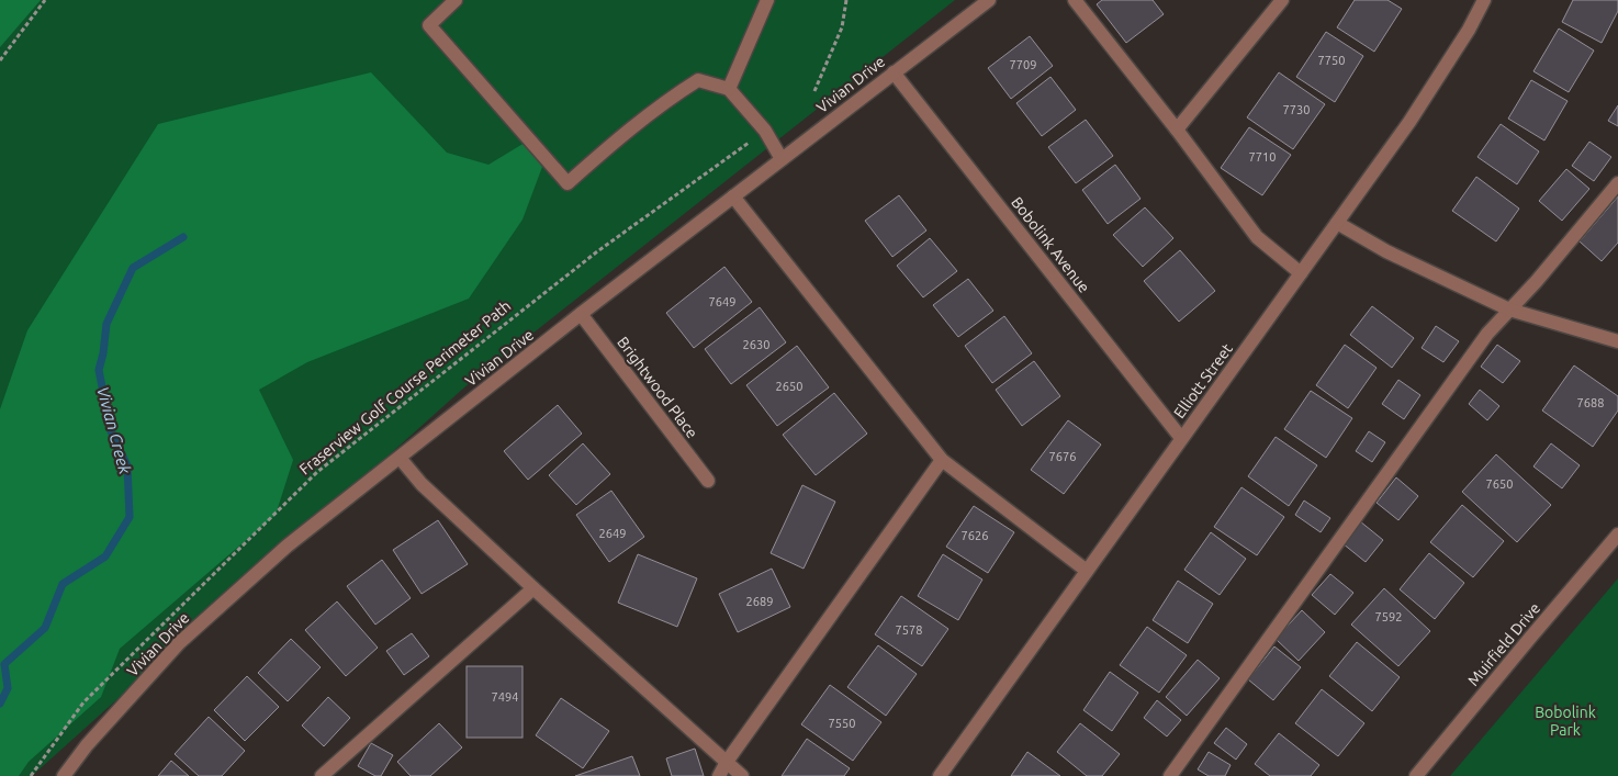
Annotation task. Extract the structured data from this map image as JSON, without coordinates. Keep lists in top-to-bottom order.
{
  "streets": {
    "street": [
      "Vivian Drive",
      "Bobolink Avenue",
      "Elliott Street",
      "Brightwood Place",
      "Muirfield Drive"
    ],
    "path": ["Fraserview Golf Course Perimeter Path"]
  },
  "crossings": [
    ["Vivian Drive", "Bobolink Avenue"],
    ["Vivian Drive", "Brightwood Place"],
    ["Bobolink Avenue", "Elliott Street"]
  ],
  "water": ["Vivian Creek"],
  "parks": ["Bobolink Park"],
  "house_numbers": [
    "7750",
    "7709",
    "7730",
    "7710",
    "7649",
    "2630",
    "2650",
    "7688",
    "7676",
    "7650",
    "2649",
    "7626",
    "2689",
    "7592",
    "7578",
    "7494",
    "7550"
  ]
}
